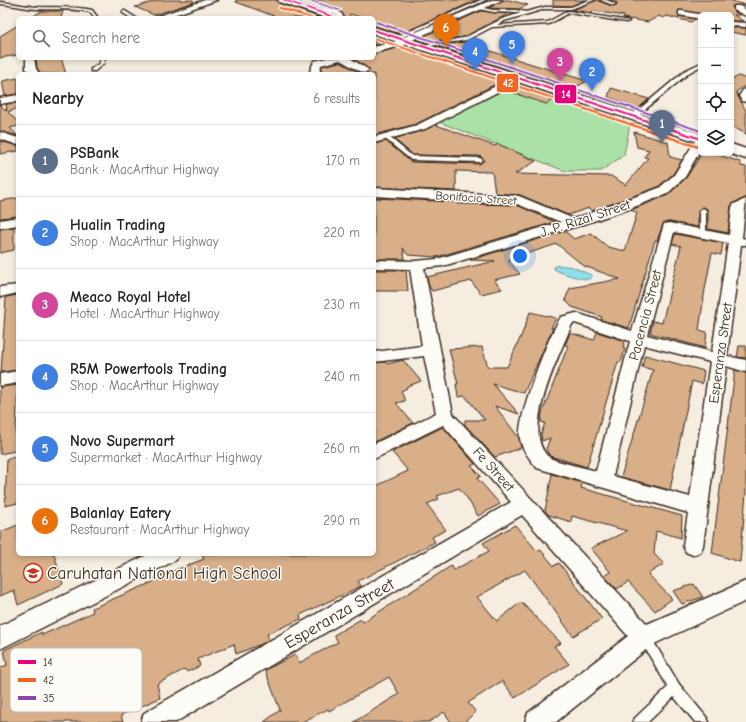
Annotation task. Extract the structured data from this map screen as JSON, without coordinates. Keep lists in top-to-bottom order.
{
  "streets": {
    "street": [
      "Bonifacio Street",
      "J. P. Rizal Street",
      "Pacencia Street",
      "Esperanza Street",
      "Fe Street"
    ]
  },
  "crossings": [
    ["Bonifacio Street", "J. P. Rizal Street"],
    ["Pacencia Street", "Esperanza Street"],
    ["Esperanza Street", "Fe Street"]
  ],
  "places": {
    "school or university": ["Caruhatan National High School"]
  },
  "lines": ["transit line 14", "transit line 35", "transit line 42"],
  "legend": ["14", "42", "35"],
  "page": {
    "map_buttons": ["+", "−"],
    "pins": [
      "6",
      "5",
      "4",
      "3",
      "2",
      "1"
    ],
    "search": "Search here",
    "heading": ["Nearby", "6 results"],
    "list": [
      {
        "mark": "1",
        "name": "PSBank",
        "note": "Bank · MacArthur Highway",
        "value": "170 m"
      },
      {
        "mark": "2",
        "name": "Hualin Trading",
        "note": "Shop · MacArthur Highway",
        "value": "220 m"
      },
      {
        "mark": "3",
        "name": "Meaco Royal Hotel",
        "note": "Hotel · MacArthur Highway",
        "value": "230 m"
      },
      {
        "mark": "4",
        "name": "R5M Powertools Trading",
        "note": "Shop · MacArthur Highway",
        "value": "240 m"
      },
      {
        "mark": "5",
        "name": "Novo Supermart",
        "note": "Supermarket · MacArthur Highway",
        "value": "260 m"
      },
      {
        "mark": "6",
        "name": "Balanlay Eatery",
        "note": "Restaurant · MacArthur Highway",
        "value": "290 m"
      }
    ]
  }
}
